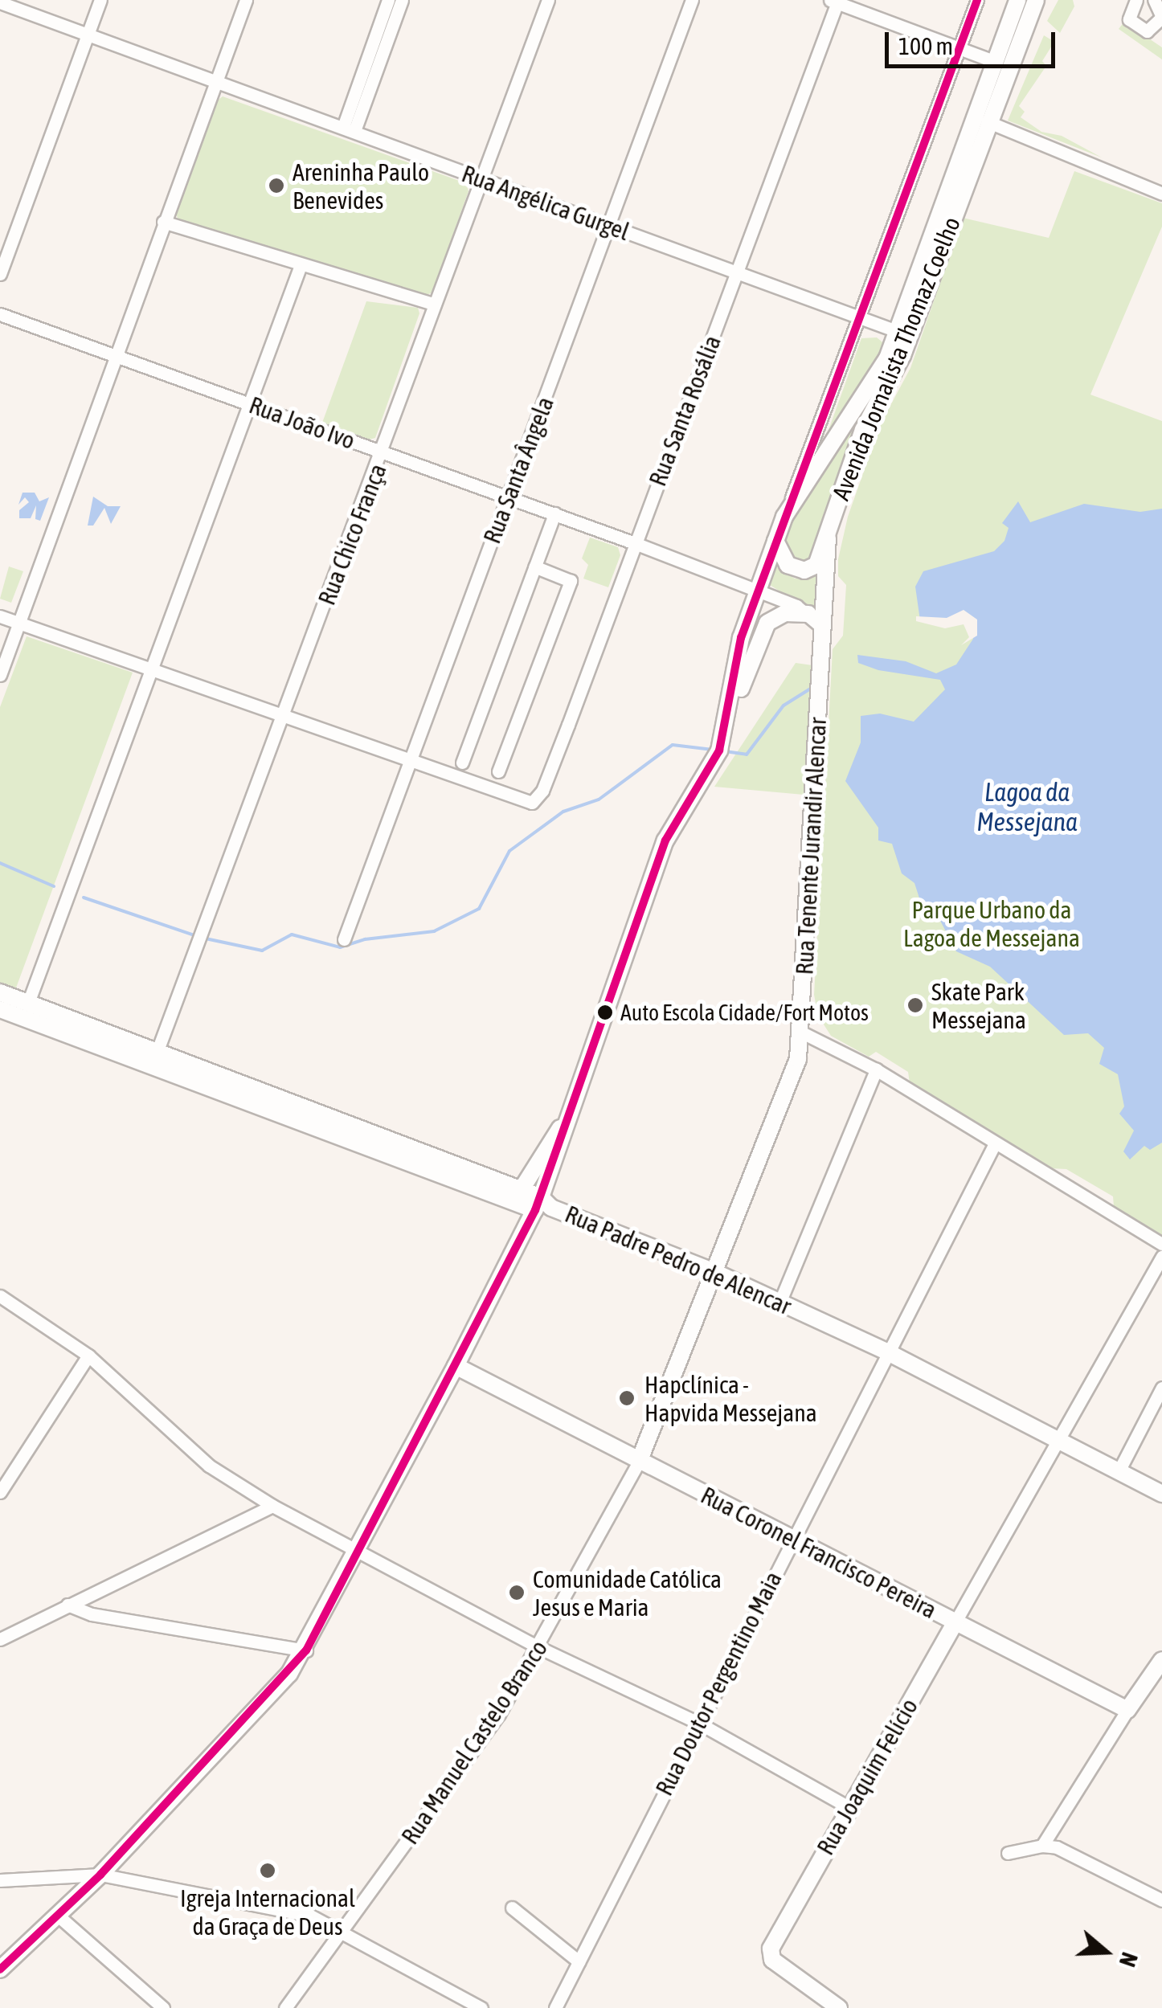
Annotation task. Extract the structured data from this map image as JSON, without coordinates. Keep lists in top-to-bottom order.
{
  "streets": {
    "main road": [
      "Avenida Jornalista Thomaz Coelho",
      "Rua Tenente Jurandir Alencar",
      "Rua Padre Pedro de Alencar",
      "Rua Coronel Francisco Pereira",
      "Rua Joaquim Felício"
    ],
    "street": [
      "Rua Angélica Gurgel",
      "Rua Santa Rosália",
      "Rua João Ivo",
      "Rua Santa Ângela",
      "Rua Chico França",
      "Rua Doutor Pergentino Maia",
      "Rua Manuel Castelo Branco"
    ]
  },
  "crossings": [
    ["Rua Angélica Gurgel", "Avenida Jornalista Thomaz Coelho"],
    ["Rua Angélica Gurgel", "Rua Santa Rosália"],
    ["Rua Angélica Gurgel", "Rua Santa Ângela"],
    ["Rua Angélica Gurgel", "Rua Chico França"],
    ["Avenida Jornalista Thomaz Coelho", "Rua João Ivo"],
    ["Avenida Jornalista Thomaz Coelho", "Rua Tenente Jurandir Alencar"],
    ["Rua Santa Rosália", "Rua João Ivo"],
    ["Rua Santa Rosália", "Rua Santa Ângela"],
    ["Rua João Ivo", "Rua Santa Ângela"],
    ["Rua João Ivo", "Rua Chico França"],
    ["Rua João Ivo", "Rua Tenente Jurandir Alencar"],
    ["Rua Chico França", "Rua Padre Pedro de Alencar"],
    ["Rua Tenente Jurandir Alencar", "Rua Padre Pedro de Alencar"],
    ["Rua Tenente Jurandir Alencar", "Rua Coronel Francisco Pereira"],
    ["Rua Tenente Jurandir Alencar", "Rua Manuel Castelo Branco"],
    ["Rua Padre Pedro de Alencar", "Rua Doutor Pergentino Maia"],
    ["Rua Coronel Francisco Pereira", "Rua Doutor Pergentino Maia"],
    ["Rua Coronel Francisco Pereira", "Rua Manuel Castelo Branco"],
    ["Rua Coronel Francisco Pereira", "Rua Joaquim Felício"]
  ],
  "water": ["Lagoa da Messejana"],
  "parks": ["Parque Urbano da Lagoa de Messejana"],
  "places": [
    "Areninha Paulo Benevides",
    "Skate Park Messejana",
    "Auto Escola Cidade/Fort Motos",
    "Hapclínica - Hapvida Messejana",
    "Comunidade Católica Jesus e Maria",
    "Igreja Internacional da Graça de Deus"
  ],
  "scale_bar": "100 m",
  "north": "right"
}
